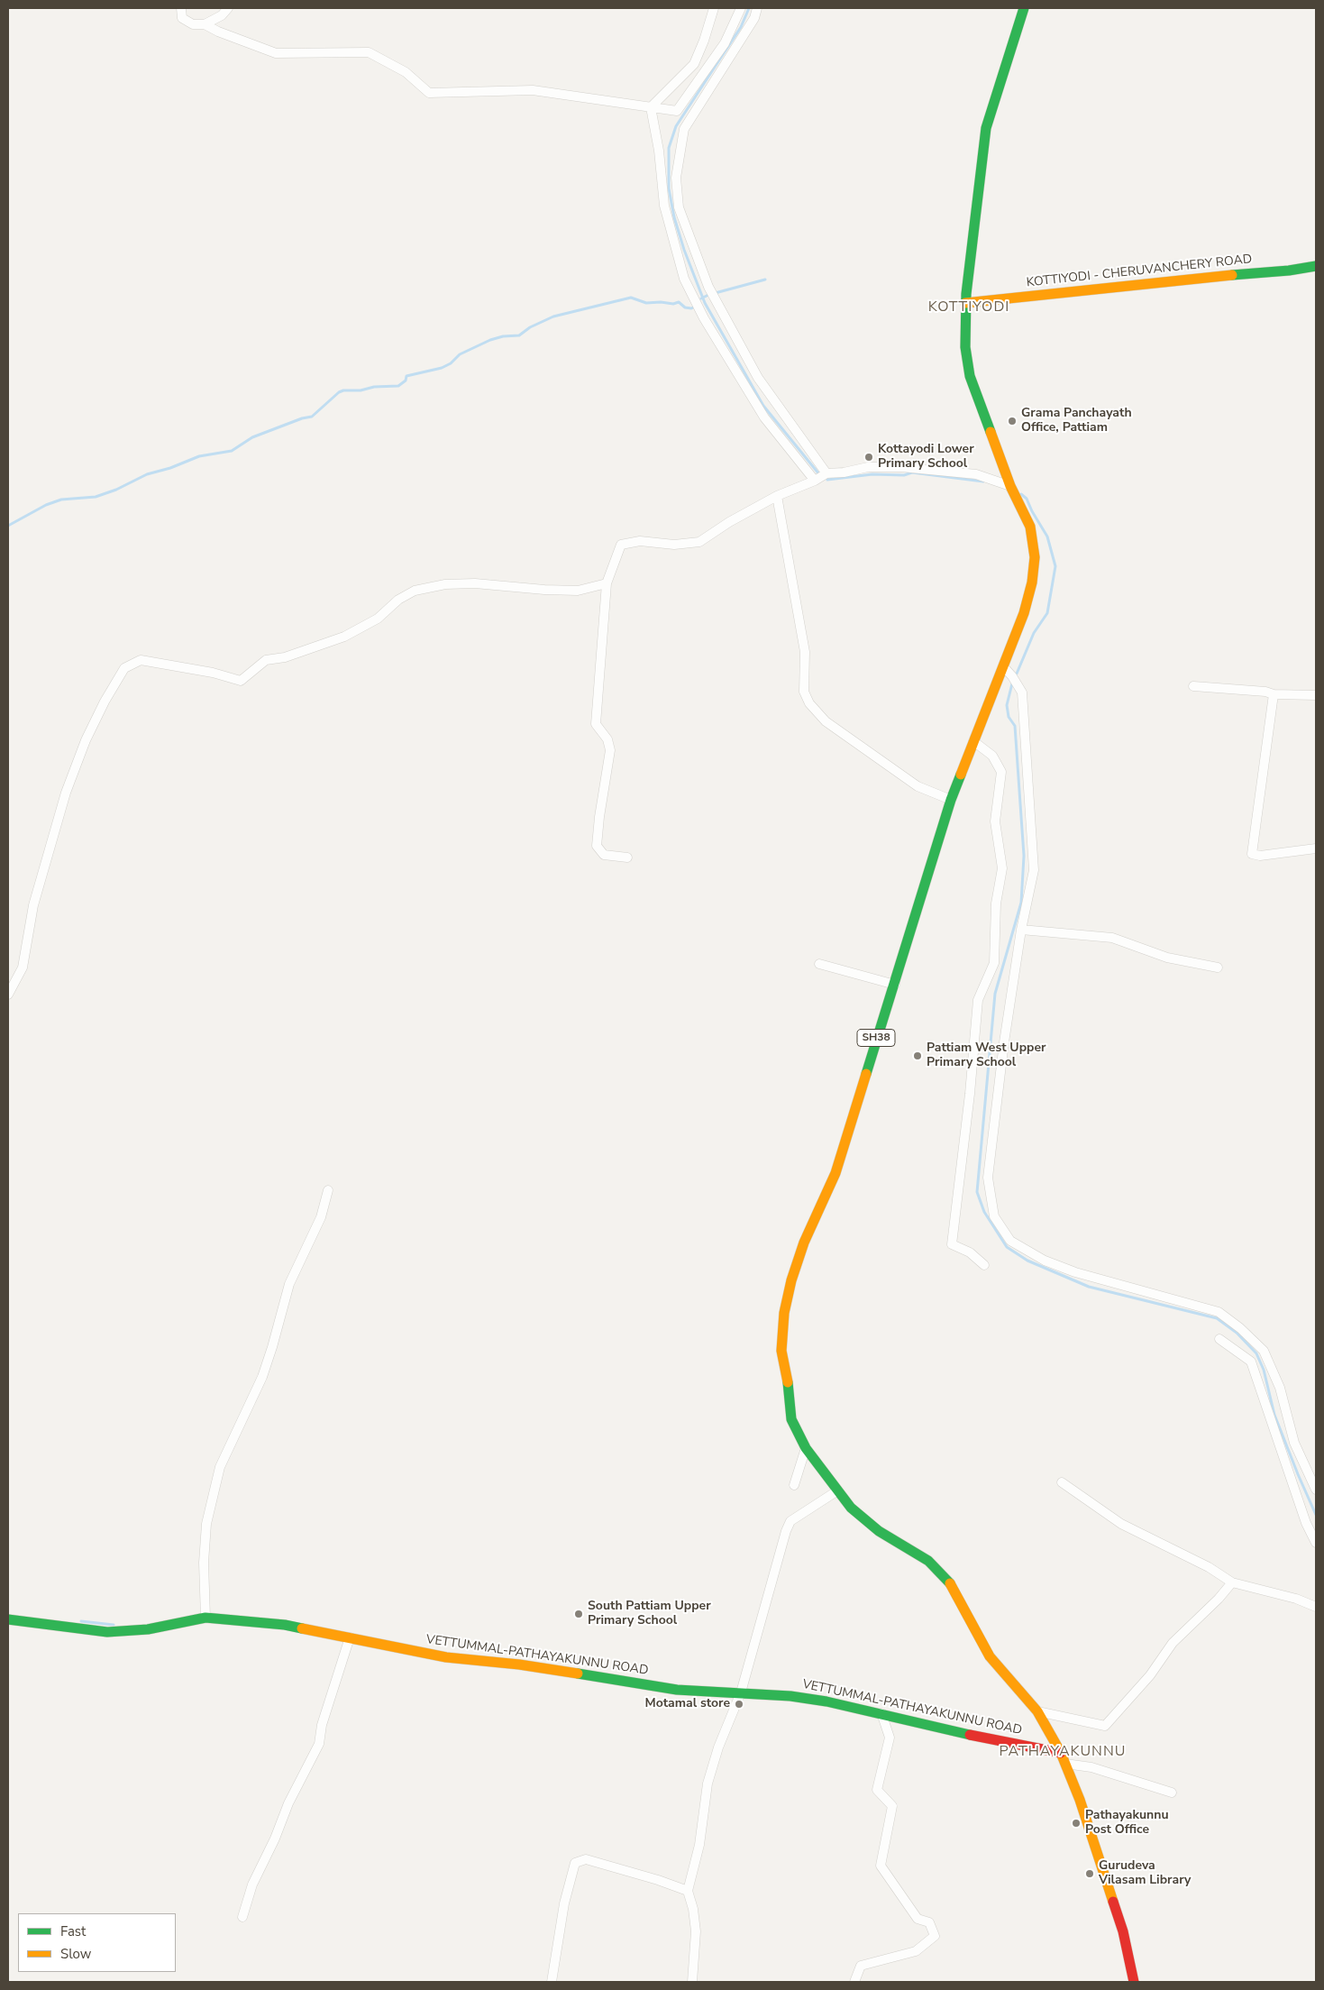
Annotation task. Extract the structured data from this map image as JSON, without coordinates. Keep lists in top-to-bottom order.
{
  "streets": {
    "main road": ["KOTTIYODI - CHERUVANCHERY ROAD", "SH38", "VETTUMMAL-PATHAYAKUNNU ROAD"]
  },
  "crossings": [
    ["KOTTIYODI - CHERUVANCHERY ROAD", "SH38"],
    ["SH38", "VETTUMMAL-PATHAYAKUNNU ROAD"]
  ],
  "districts": ["KOTTIYODI", "PATHAYAKUNNU"],
  "places": [
    "Grama Panchayath Office, Pattiam",
    "Kottayodi Lower Primary School",
    "Pattiam West Upper Primary School",
    "South Pattiam Upper Primary School",
    "Motamal store",
    "Pathayakunnu Post Office",
    "Gurudeva Vilasam Library"
  ],
  "legend": ["Fast", "Slow"]
}
